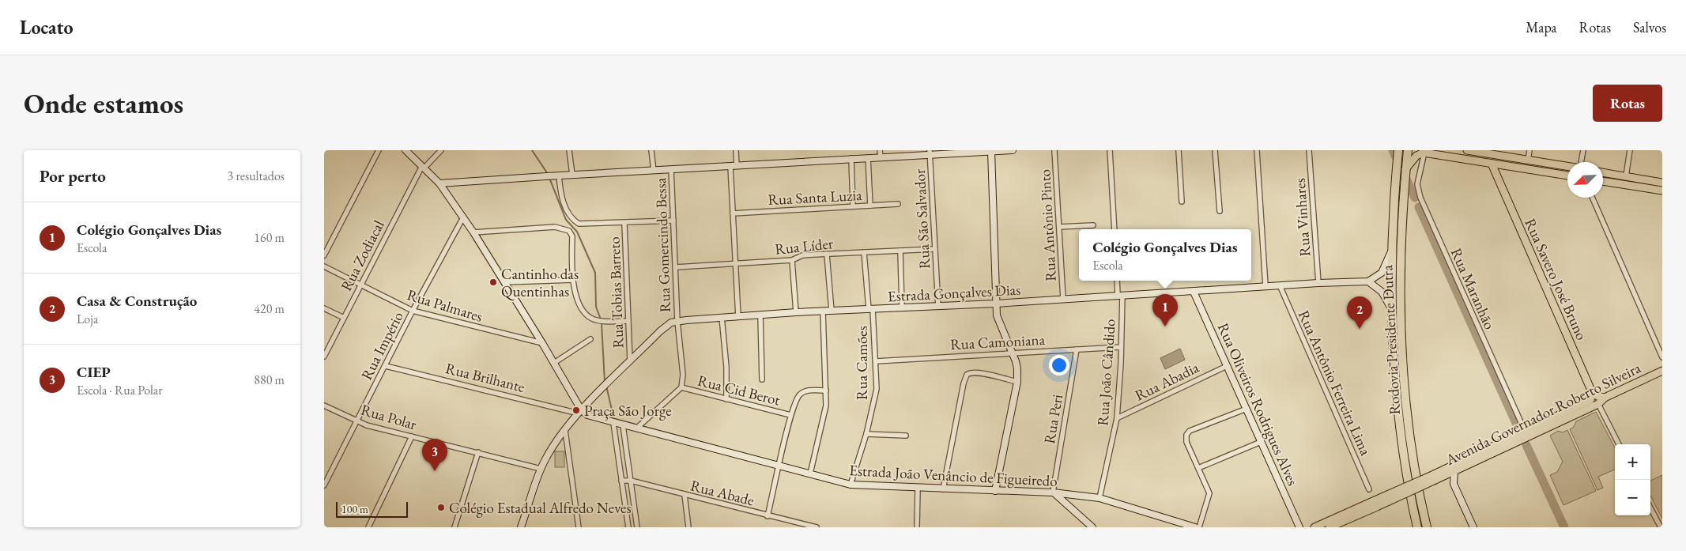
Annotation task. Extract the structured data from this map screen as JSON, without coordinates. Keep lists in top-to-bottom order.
{
  "streets": {
    "highway": ["Rodovia Presidente Dutra"],
    "main road": ["Rua Savero José Bruno", "Avenida Governador Roberto Silveira"],
    "street": [
      "Rua Santa Luzia",
      "Rua Vinhares",
      "Rua São Salvador",
      "Rua Antônio Pinto",
      "Rua Gomercindo Bessa",
      "Rua Líder",
      "Rua Zodiacal",
      "Rua Maranhão",
      "Rua Tobias Barreto",
      "Estrada Gonçalves Dias",
      "Rua Palmares",
      "Rua Camoniana",
      "Rua Império",
      "Rua Camões",
      "Rua João Cândido",
      "Rua Brilhante",
      "Rua Abadia",
      "Rua Antônio Ferreira Lima",
      "Rua Cid Berot",
      "Rua Oliveiros Rodrigues Alves",
      "Rua Polar",
      "Rua Peri",
      "Estrada João Venâncio de Figueiredo",
      "Rua Abade"
    ]
  },
  "crossings": [
    ["Rua Vinhares", "Estrada Gonçalves Dias"],
    ["Rua São Salvador", "Rua Líder"],
    ["Rua São Salvador", "Estrada Gonçalves Dias"],
    ["Rua Antônio Pinto", "Estrada Gonçalves Dias"],
    ["Rua Gomercindo Bessa", "Rua Líder"],
    ["Rua Gomercindo Bessa", "Estrada Gonçalves Dias"],
    ["Rua Gomercindo Bessa", "Rua Cid Berot"],
    ["Rua Líder", "Rua Camões"],
    ["Rua Zodiacal", "Rua Palmares"],
    ["Rua Savero José Bruno", "Avenida Governador Roberto Silveira"],
    ["Rua Maranhão", "Avenida Governador Roberto Silveira"],
    ["Rua Tobias Barreto", "Estrada Gonçalves Dias"],
    ["Estrada Gonçalves Dias", "Rua Camões"],
    ["Estrada Gonçalves Dias", "Rua João Cândido"],
    ["Estrada Gonçalves Dias", "Rua Brilhante"],
    ["Estrada Gonçalves Dias", "Rua Antônio Ferreira Lima"],
    ["Estrada Gonçalves Dias", "Rua Oliveiros Rodrigues Alves"],
    ["Estrada Gonçalves Dias", "Rua Polar"],
    ["Estrada Gonçalves Dias", "Estrada João Venâncio de Figueiredo"],
    ["Rua Palmares", "Rua Império"],
    ["Rua Camoniana", "Rua Camões"],
    ["Rua Camoniana", "Rua João Cândido"],
    ["Rua Camoniana", "Rua Peri"],
    ["Rua Império", "Rua Brilhante"],
    ["Rua Império", "Rua Polar"],
    ["Rua Camões", "Estrada João Venâncio de Figueiredo"],
    ["Rua João Cândido", "Rua Abadia"],
    ["Rua João Cândido", "Estrada João Venâncio de Figueiredo"],
    ["Rua Brilhante", "Estrada João Venâncio de Figueiredo"],
    ["Rua Abadia", "Rua Oliveiros Rodrigues Alves"],
    ["Rua Peri", "Estrada João Venâncio de Figueiredo"]
  ],
  "places": ["Cantinho das Quentinhas", "Praça São Jorge", "Colégio Estadual Alfredo Neves"],
  "scale_bar": "100 m",
  "north": "bottom left",
  "page": {
    "header": "Locato",
    "nav": ["Mapa", "Rotas", "Salvos"],
    "buttons": "Rotas",
    "title": "Onde estamos",
    "heading": ["Por perto", "3 resultados"],
    "list": [
      {
        "mark": "1",
        "name": "Colégio Gonçalves Dias",
        "note": "Escola",
        "value": "160 m"
      },
      {
        "mark": "2",
        "name": "Casa & Construção",
        "note": "Loja",
        "value": "420 m"
      },
      {
        "mark": "3",
        "name": "CIEP",
        "note": "Escola · Rua Polar",
        "value": "880 m"
      }
    ],
    "popup": ["Colégio Gonçalves Dias", "Escola"],
    "pins": ["1", "2", "3"],
    "map_buttons": ["+", "−"],
    "scale": "100 m"
  }
}
